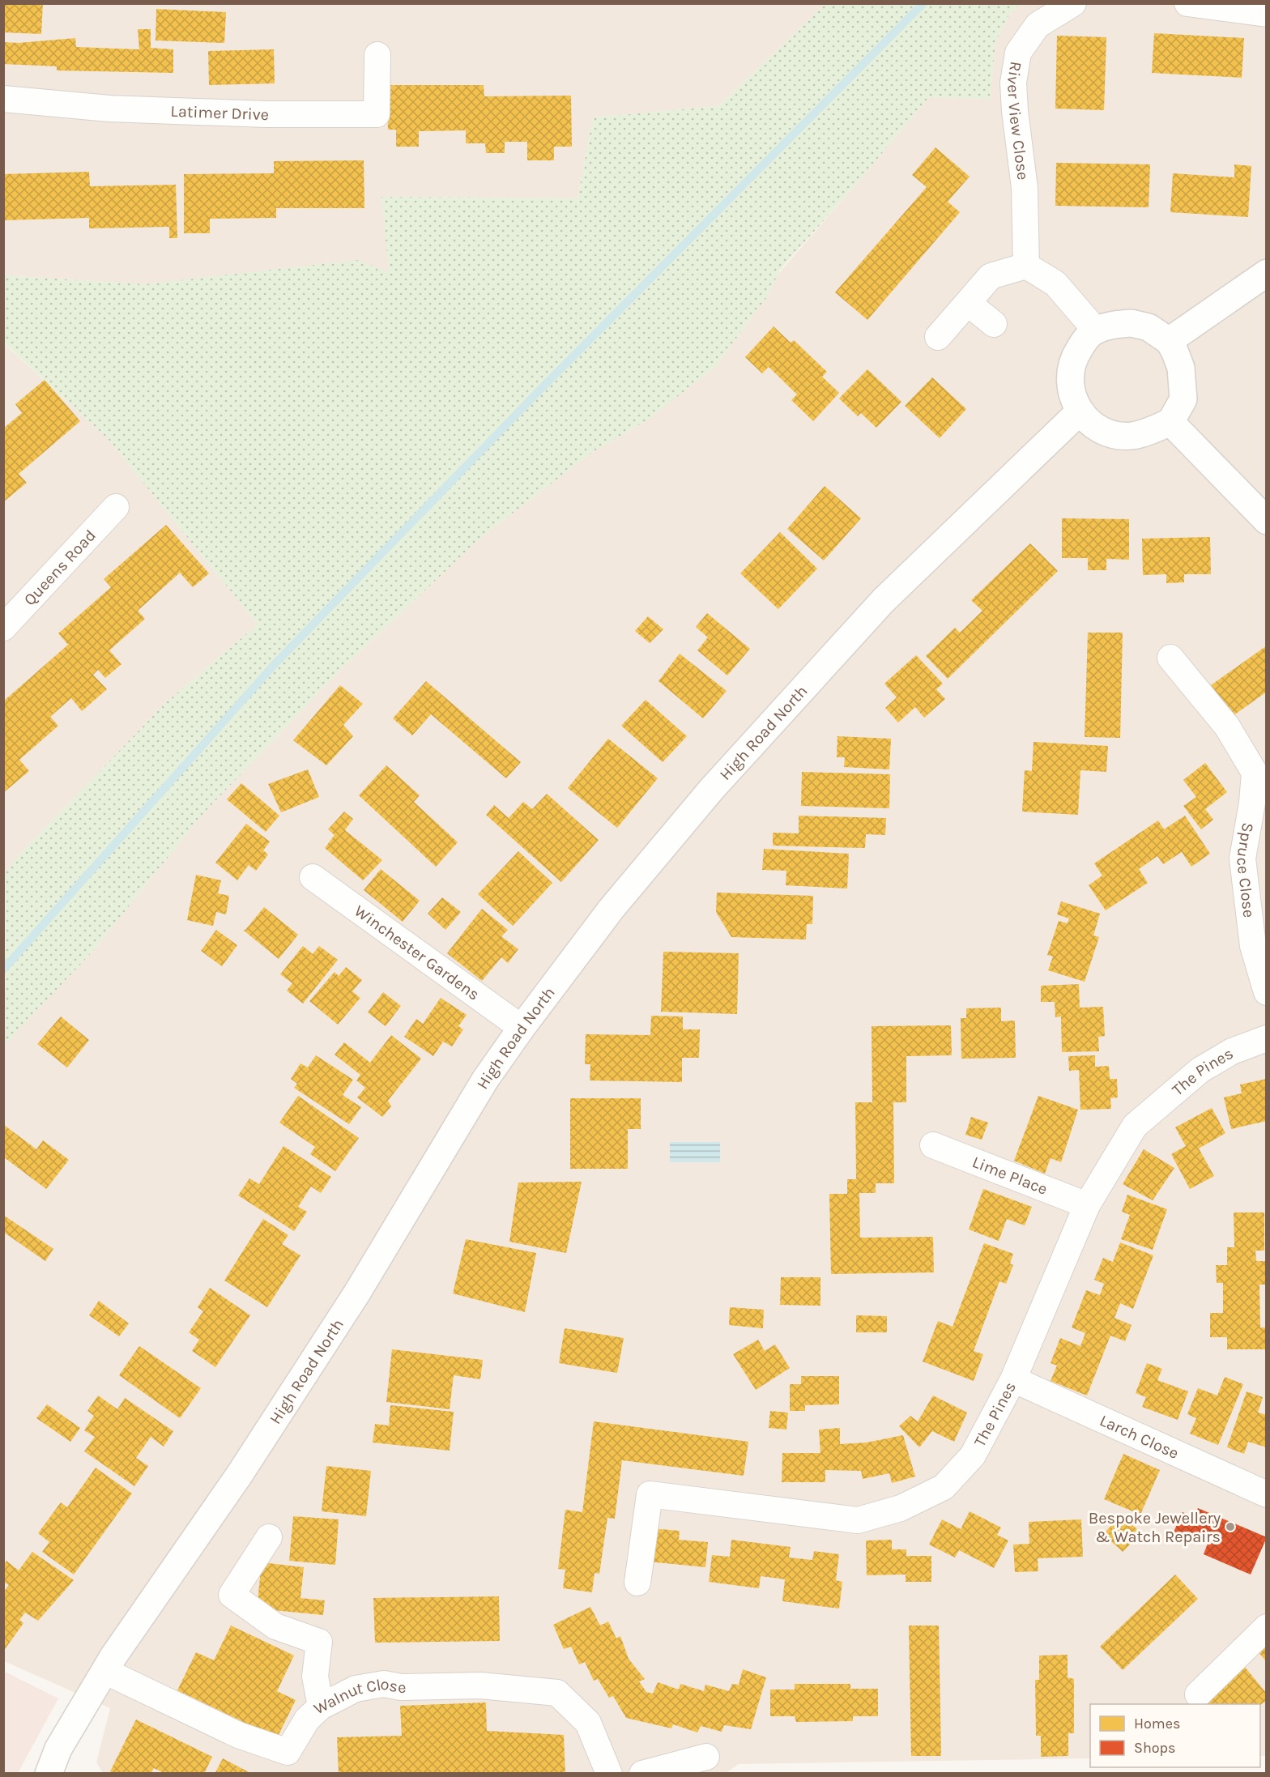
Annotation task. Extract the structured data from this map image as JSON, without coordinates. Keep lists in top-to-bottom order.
{
  "streets": {
    "street": [
      "Latimer Drive",
      "River View Close",
      "Queens Road",
      "High Road North",
      "Spruce Close",
      "Winchester Gardens",
      "The Pines",
      "Lime Place",
      "Larch Close",
      "Walnut Close"
    ]
  },
  "crossings": [
    ["High Road North", "Winchester Gardens"],
    ["High Road North", "Walnut Close"],
    ["The Pines", "Lime Place"],
    ["The Pines", "Larch Close"]
  ],
  "places": ["Bespoke Jewellery & Watch Repairs"],
  "legend": ["Homes", "Shops"]
}
